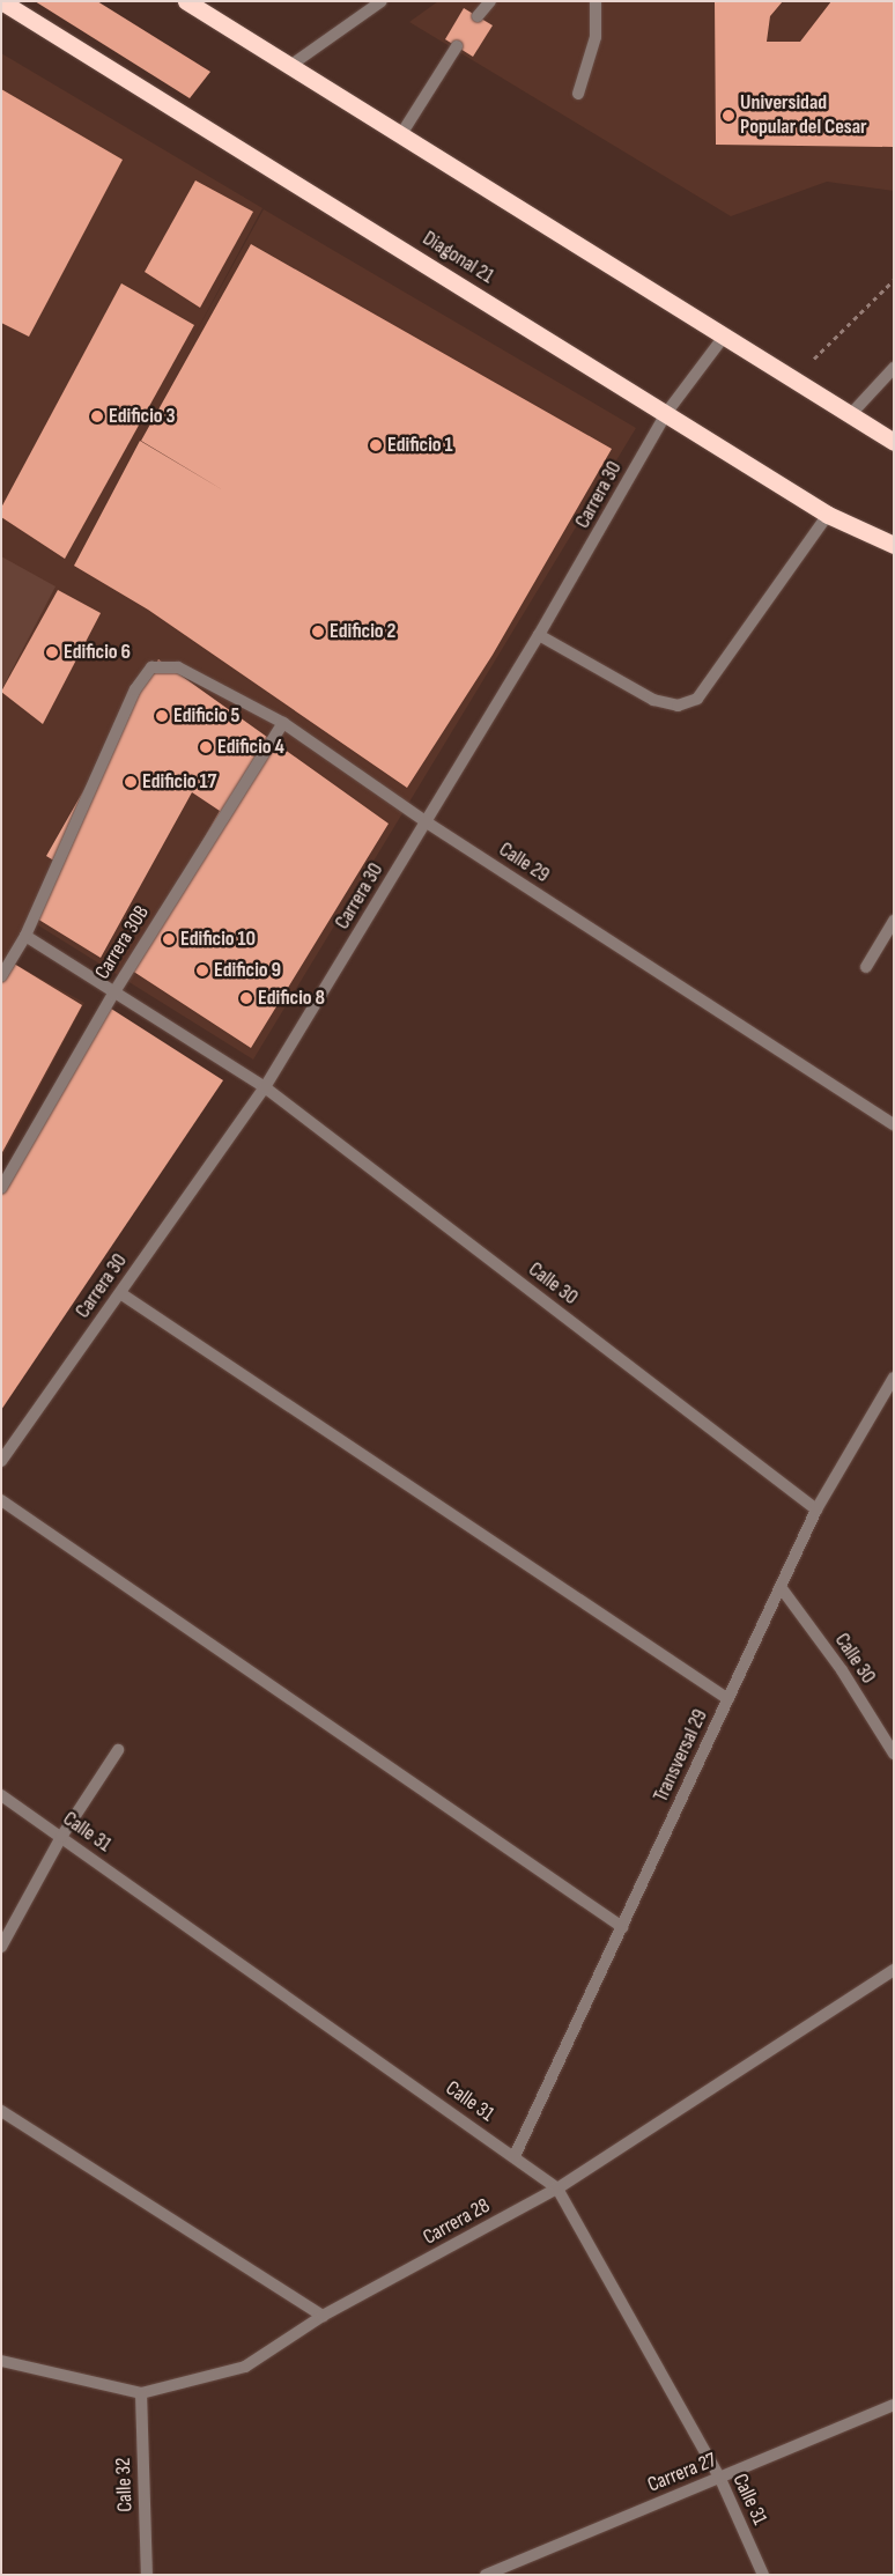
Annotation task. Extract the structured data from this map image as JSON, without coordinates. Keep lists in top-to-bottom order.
{
  "streets": {
    "highway": ["Diagonal 21"],
    "street": [
      "Carrera 30",
      "Calle 29",
      "Carrera 30B",
      "Calle 30",
      "Transversal 29",
      "Calle 31",
      "Carrera 28",
      "Carrera 27",
      "Calle 32"
    ]
  },
  "crossings": [
    ["Diagonal 21", "Carrera 30"],
    ["Carrera 30", "Calle 29"],
    ["Carrera 30", "Calle 30"],
    ["Calle 29", "Carrera 30B"],
    ["Calle 29", "Calle 30"],
    ["Carrera 30B", "Calle 30"],
    ["Calle 30", "Transversal 29"],
    ["Transversal 29", "Calle 31"],
    ["Calle 31", "Carrera 28"],
    ["Calle 31", "Carrera 27"],
    ["Carrera 28", "Calle 32"]
  ],
  "places": [
    "Universidad Popular del Cesar",
    "Edificio 3",
    "Edificio 1",
    "Edificio 2",
    "Edificio 6",
    "Edificio 5",
    "Edificio 4",
    "Edificio 17",
    "Edificio 10",
    "Edificio 9",
    "Edificio 8"
  ]
}
